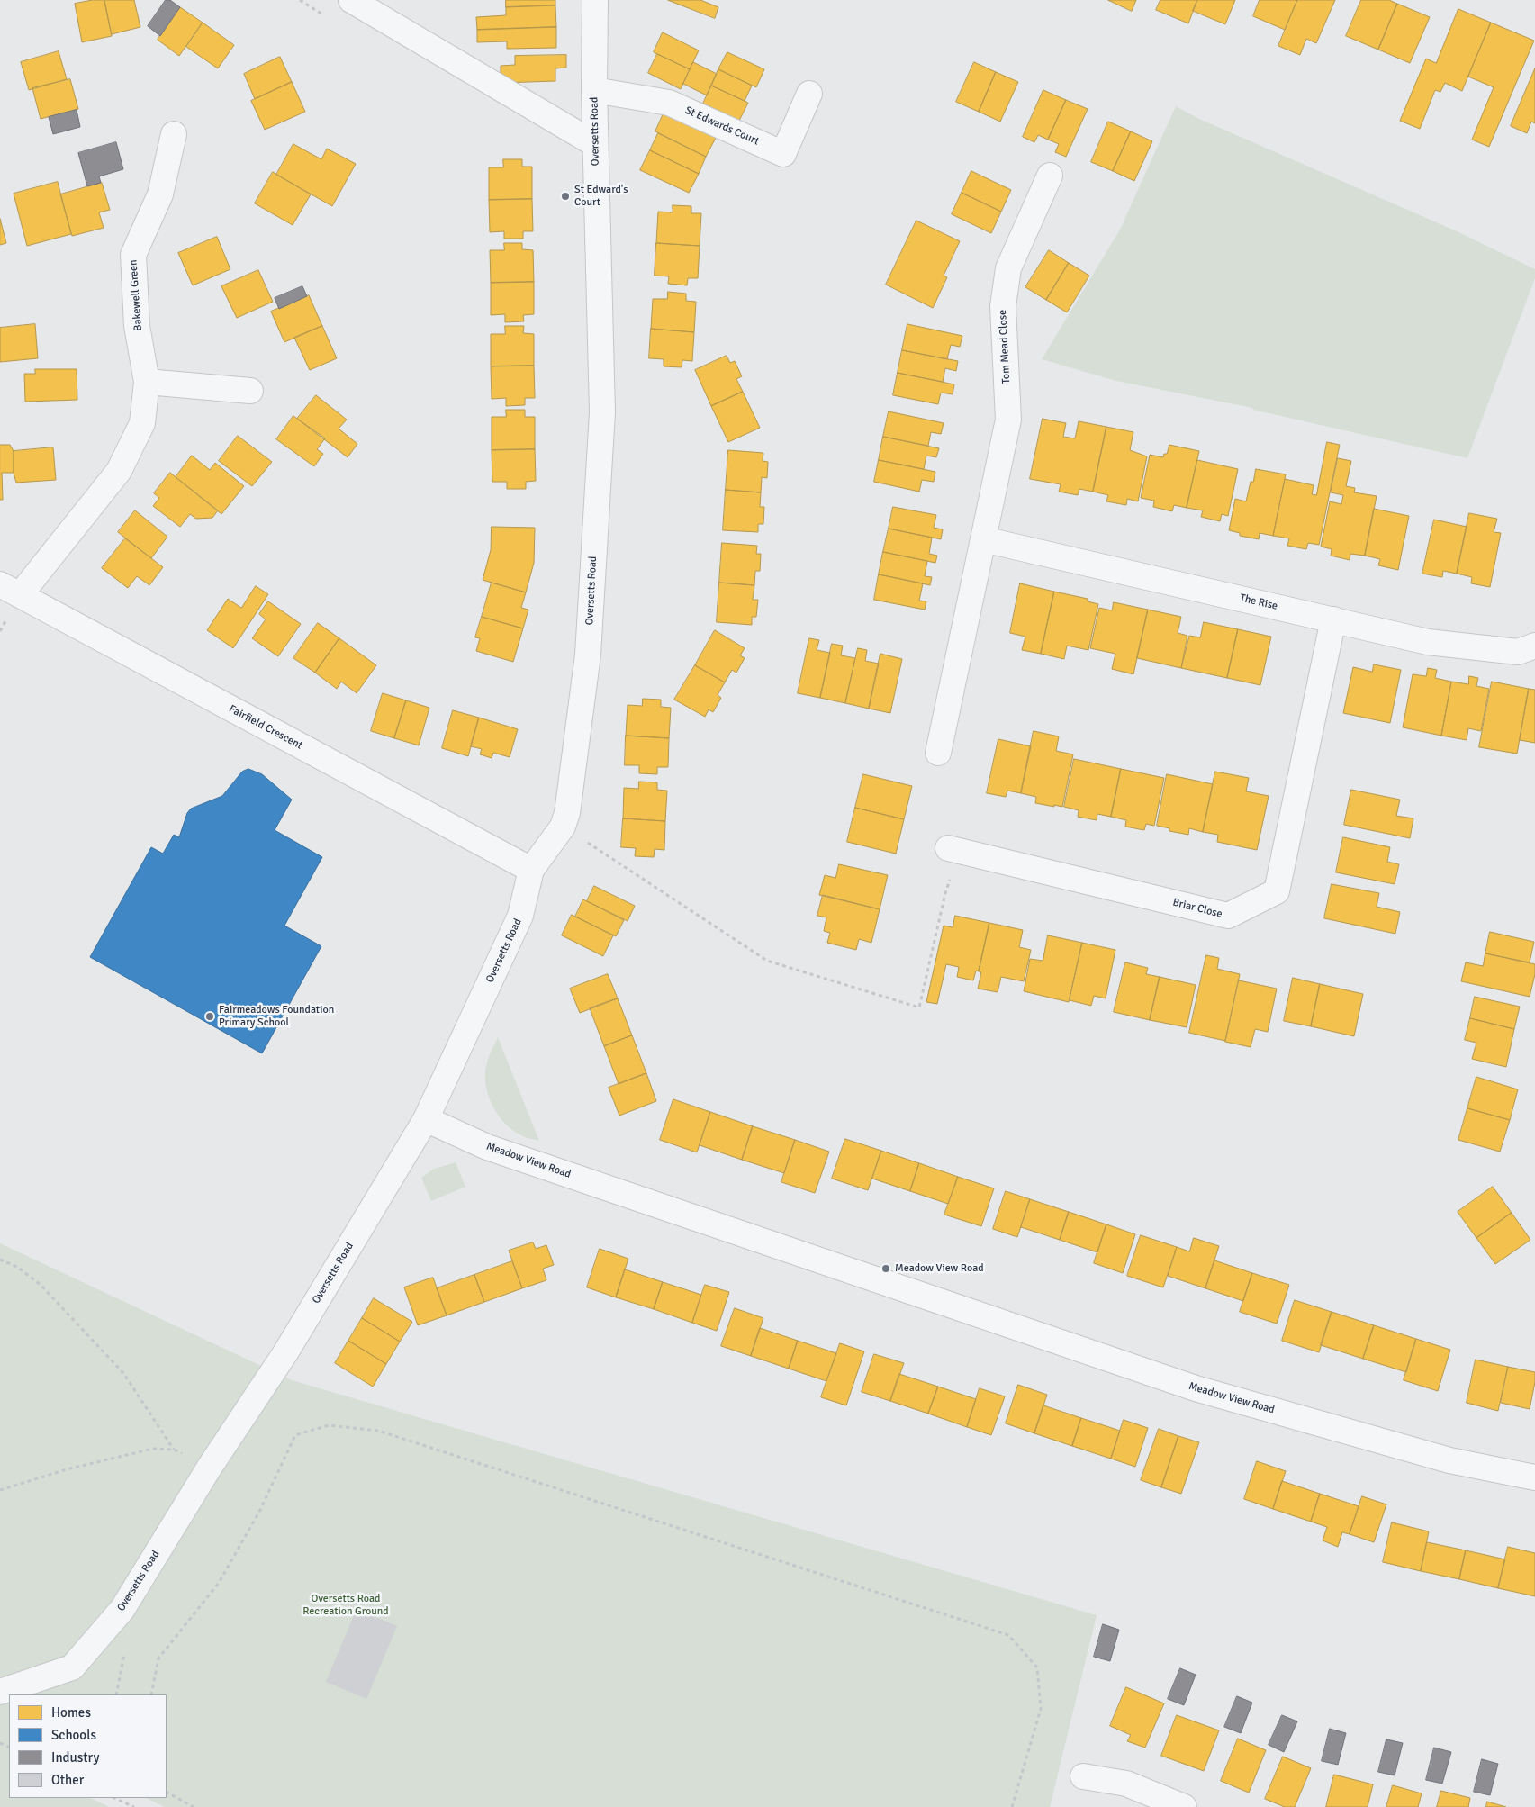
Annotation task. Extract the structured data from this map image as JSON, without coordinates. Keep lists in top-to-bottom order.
{
  "streets": {
    "street": [
      "St Edwards Court",
      "Oversetts Road",
      "Bakewell Green",
      "Tom Mead Close",
      "The Rise",
      "Fairfield Crescent",
      "Briar Close",
      "Meadow View Road"
    ]
  },
  "crossings": [
    ["St Edwards Court", "Oversetts Road"],
    ["Oversetts Road", "Fairfield Crescent"],
    ["Oversetts Road", "Meadow View Road"],
    ["Bakewell Green", "Fairfield Crescent"],
    ["Tom Mead Close", "The Rise"],
    ["The Rise", "Briar Close"]
  ],
  "parks": ["Oversetts Road Recreation Ground"],
  "places": ["St Edward's Court", "Fairmeadows Foundation Primary School", "Meadow View Road"],
  "legend": [
    "Homes",
    "Schools",
    "Industry",
    "Other"
  ]
}
